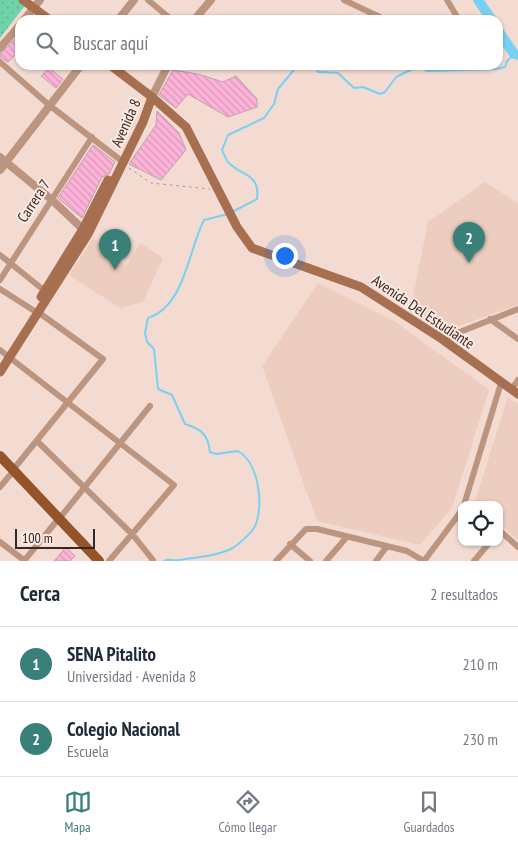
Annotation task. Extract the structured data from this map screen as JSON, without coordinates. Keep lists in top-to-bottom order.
{
  "streets": {
    "main road": ["Avenida 8", "Avenida Del Estudiante"],
    "street": ["Carrera 7"]
  },
  "crossings": [
    ["Avenida 8", "Avenida Del Estudiante"]
  ],
  "scale_bar": "100 m",
  "page": {
    "search": "Buscar aquí",
    "pins": ["2", "1"],
    "scale": "100 m",
    "heading": ["Cerca", "2 resultados"],
    "list": [
      {
        "mark": "1",
        "name": "SENA Pitalito",
        "note": "Universidad · Avenida 8",
        "value": "210 m"
      },
      {
        "mark": "2",
        "name": "Colegio Nacional",
        "note": "Escuela",
        "value": "230 m"
      }
    ],
    "nav": ["Mapa", "Cómo llegar", "Guardados"]
  }
}
